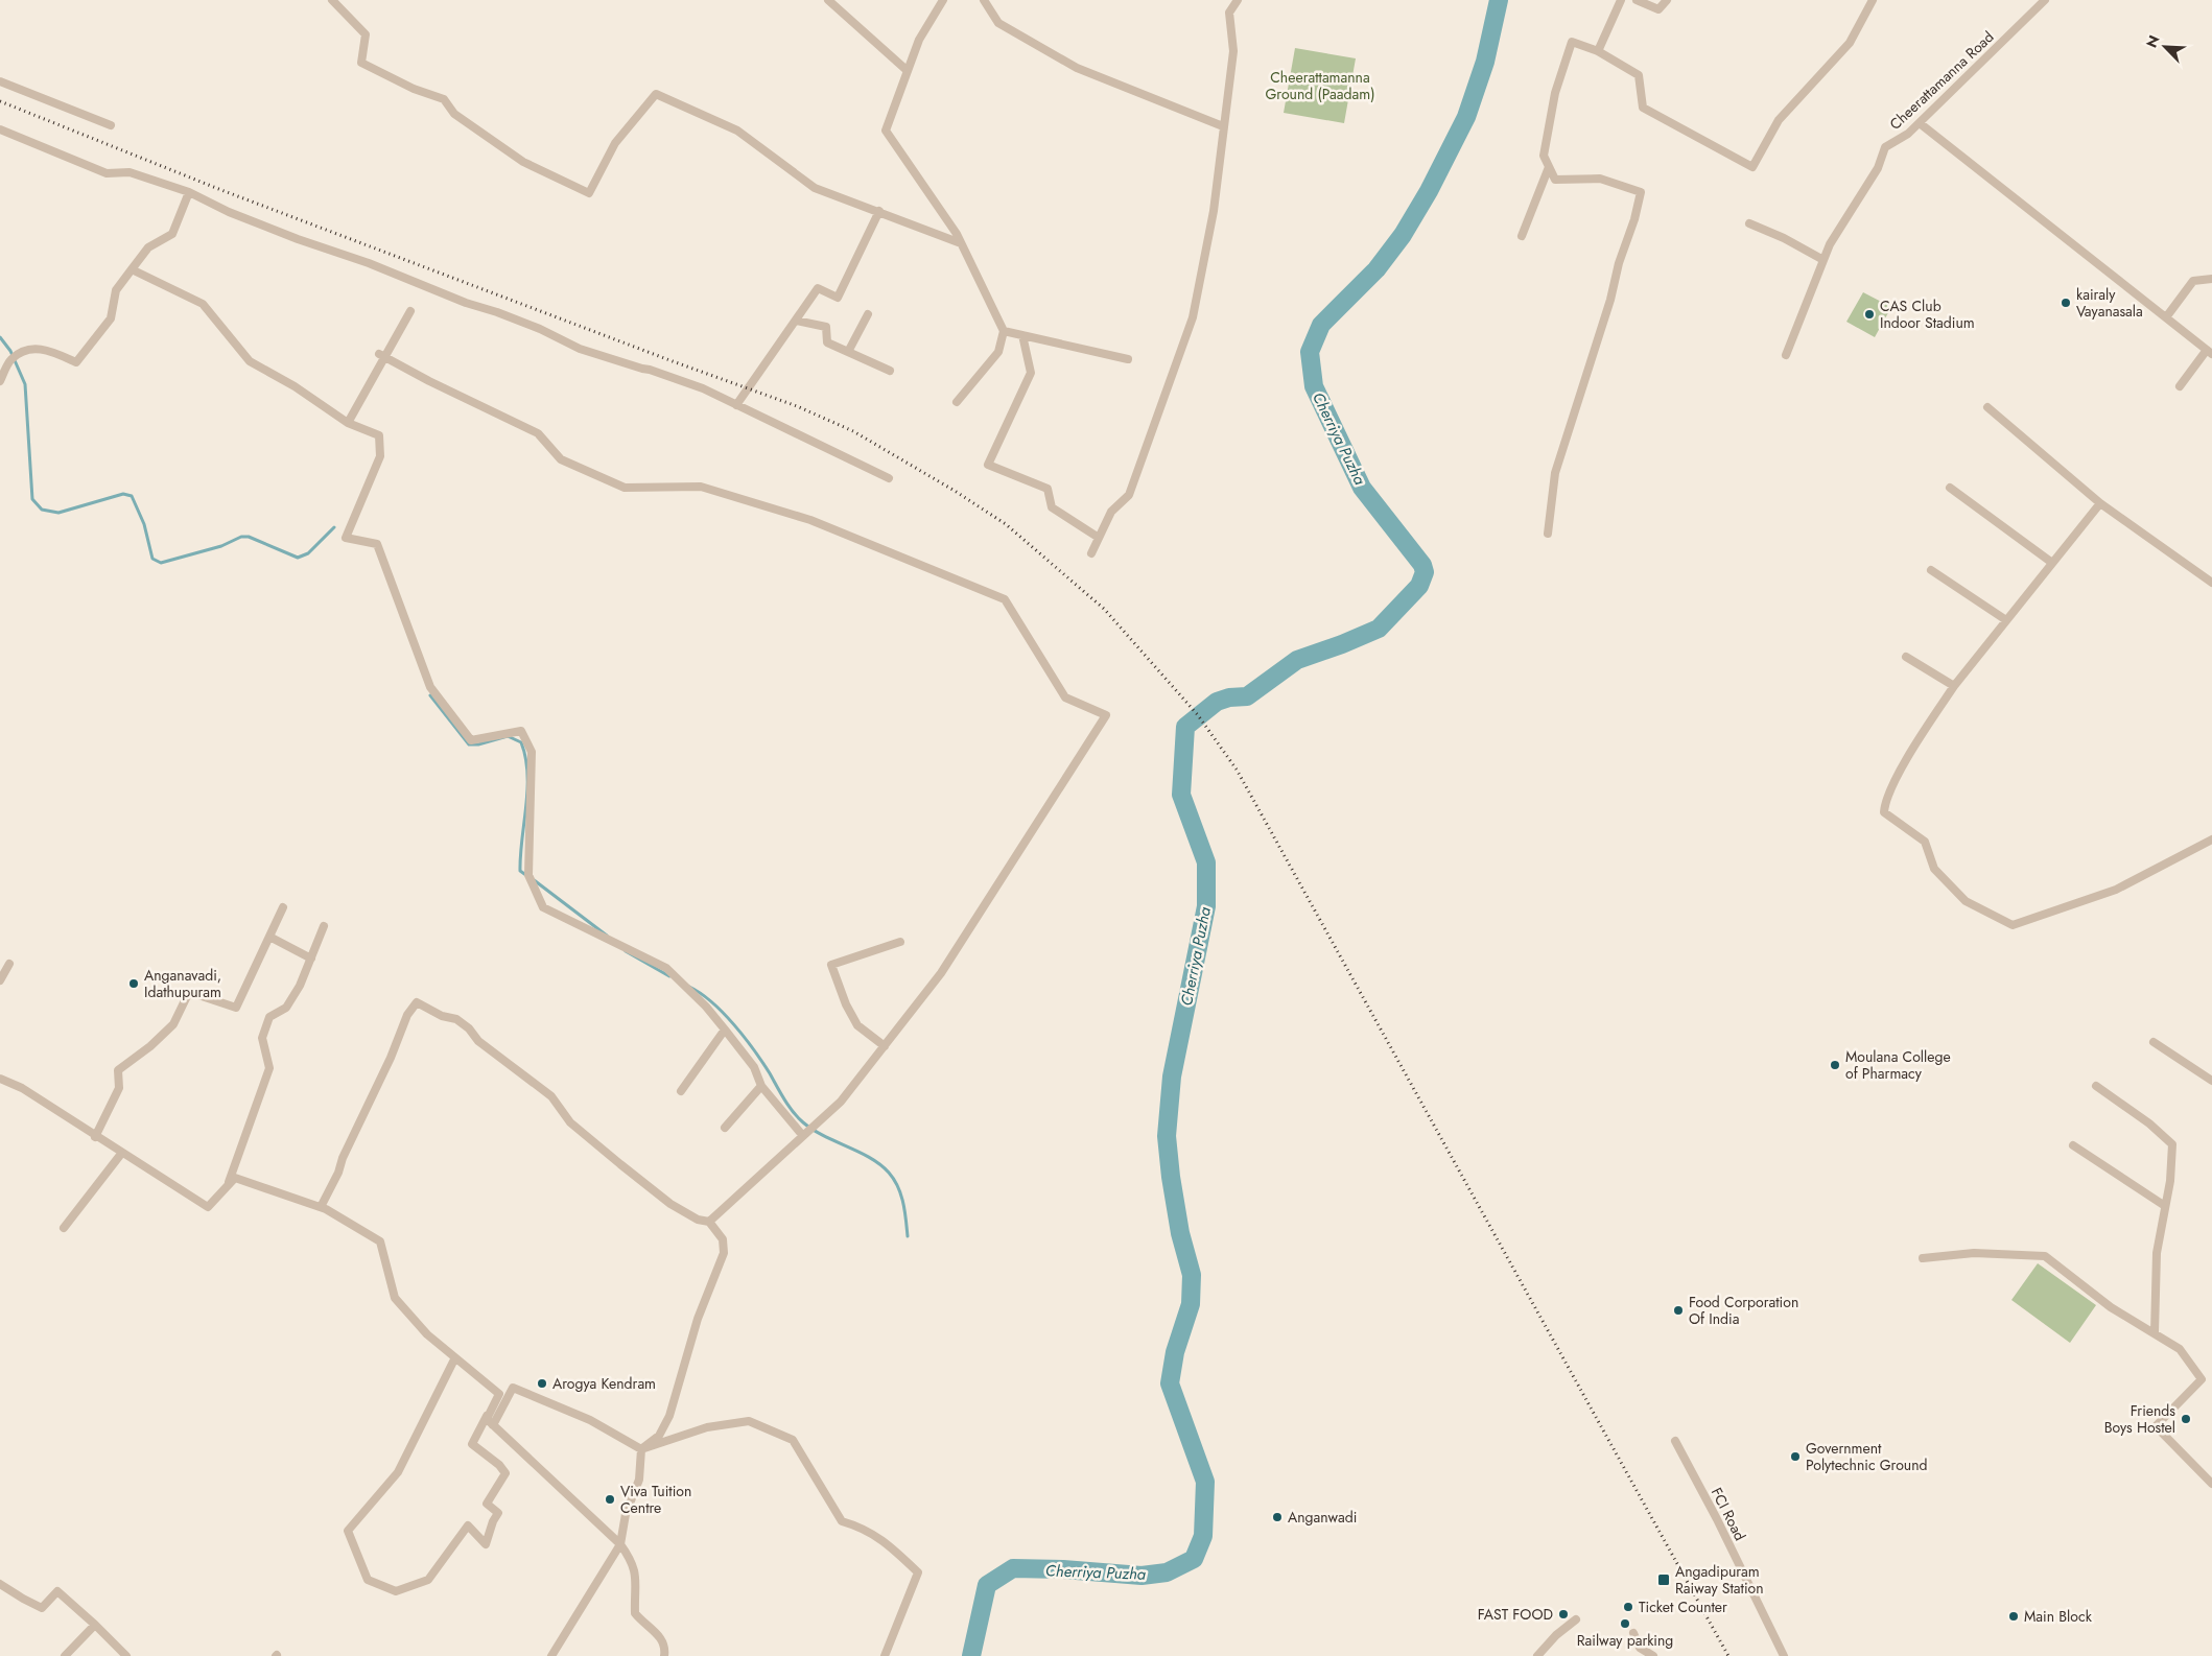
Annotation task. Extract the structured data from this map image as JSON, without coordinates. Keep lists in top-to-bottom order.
{
  "streets": {
    "street": ["Cheerattamanna Road", "FCI Road"]
  },
  "water": ["Cherriya Puzha"],
  "parks": ["Cheerattamanna Ground (Paadam)"],
  "places": {
    "other": [
      "kairaly Vayanasala",
      "CAS Club Indoor Stadium",
      "Anganavadi, Idathupuram",
      "Moulana College of Pharmacy",
      "Food Corporation Of India",
      "Arogya Kendram",
      "Friends Boys Hostel",
      "Government Polytechnic Ground",
      "Viva Tuition Centre",
      "Anganwadi",
      "Ticket Counter",
      "FAST FOOD",
      "Main Block",
      "Railway parking"
    ],
    "transit": ["Angadipuram Raiway Station"]
  },
  "north": "top left"
}
